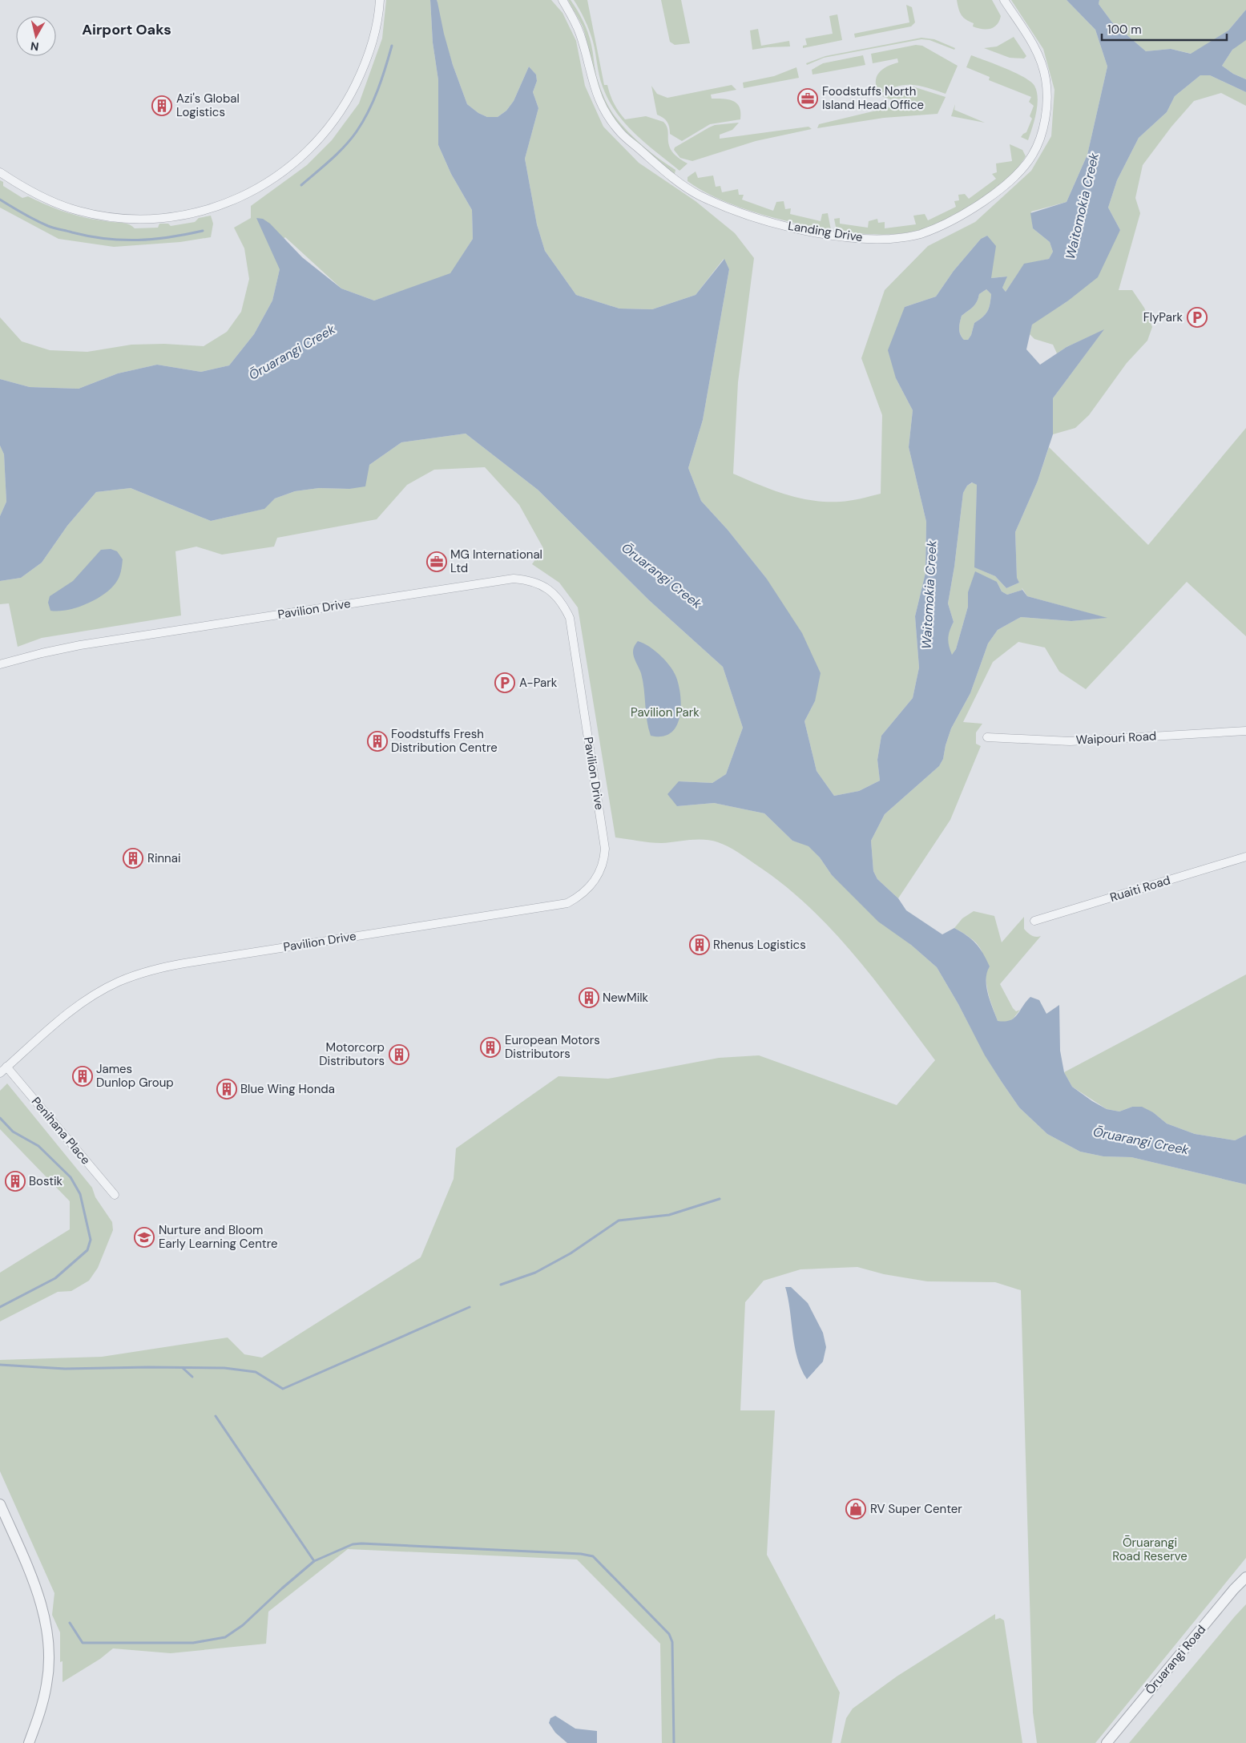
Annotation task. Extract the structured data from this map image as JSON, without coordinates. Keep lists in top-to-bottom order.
{
  "streets": {
    "street": [
      "Landing Drive",
      "Pavilion Drive",
      "Waipouri Road",
      "Ruaiti Road",
      "Penihana Place",
      "Ōruarangi Road"
    ]
  },
  "crossings": [
    ["Pavilion Drive", "Penihana Place"]
  ],
  "districts": ["Airport Oaks"],
  "water": ["Waitomokia Creek", "Ōruarangi Creek"],
  "parks": ["Pavilion Park", "Ōruarangi Road Reserve"],
  "places": {
    "office": ["Foodstuffs North Island Head Office", "MG International Ltd"],
    "building": [
      "Azi's Global Logistics",
      "Foodstuffs Fresh Distribution Centre",
      "Rinnai",
      "Rhenus Logistics",
      "NewMilk",
      "European Motors Distributors",
      "Motorcorp Distributors",
      "James Dunlop Group",
      "Blue Wing Honda",
      "Bostik"
    ],
    "parking": ["FlyPark", "A-Park"],
    "school or university": ["Nurture and Bloom Early Learning Centre"],
    "shop": ["RV Super Center"]
  },
  "scale_bar": "100 m",
  "north": "bottom"
}
